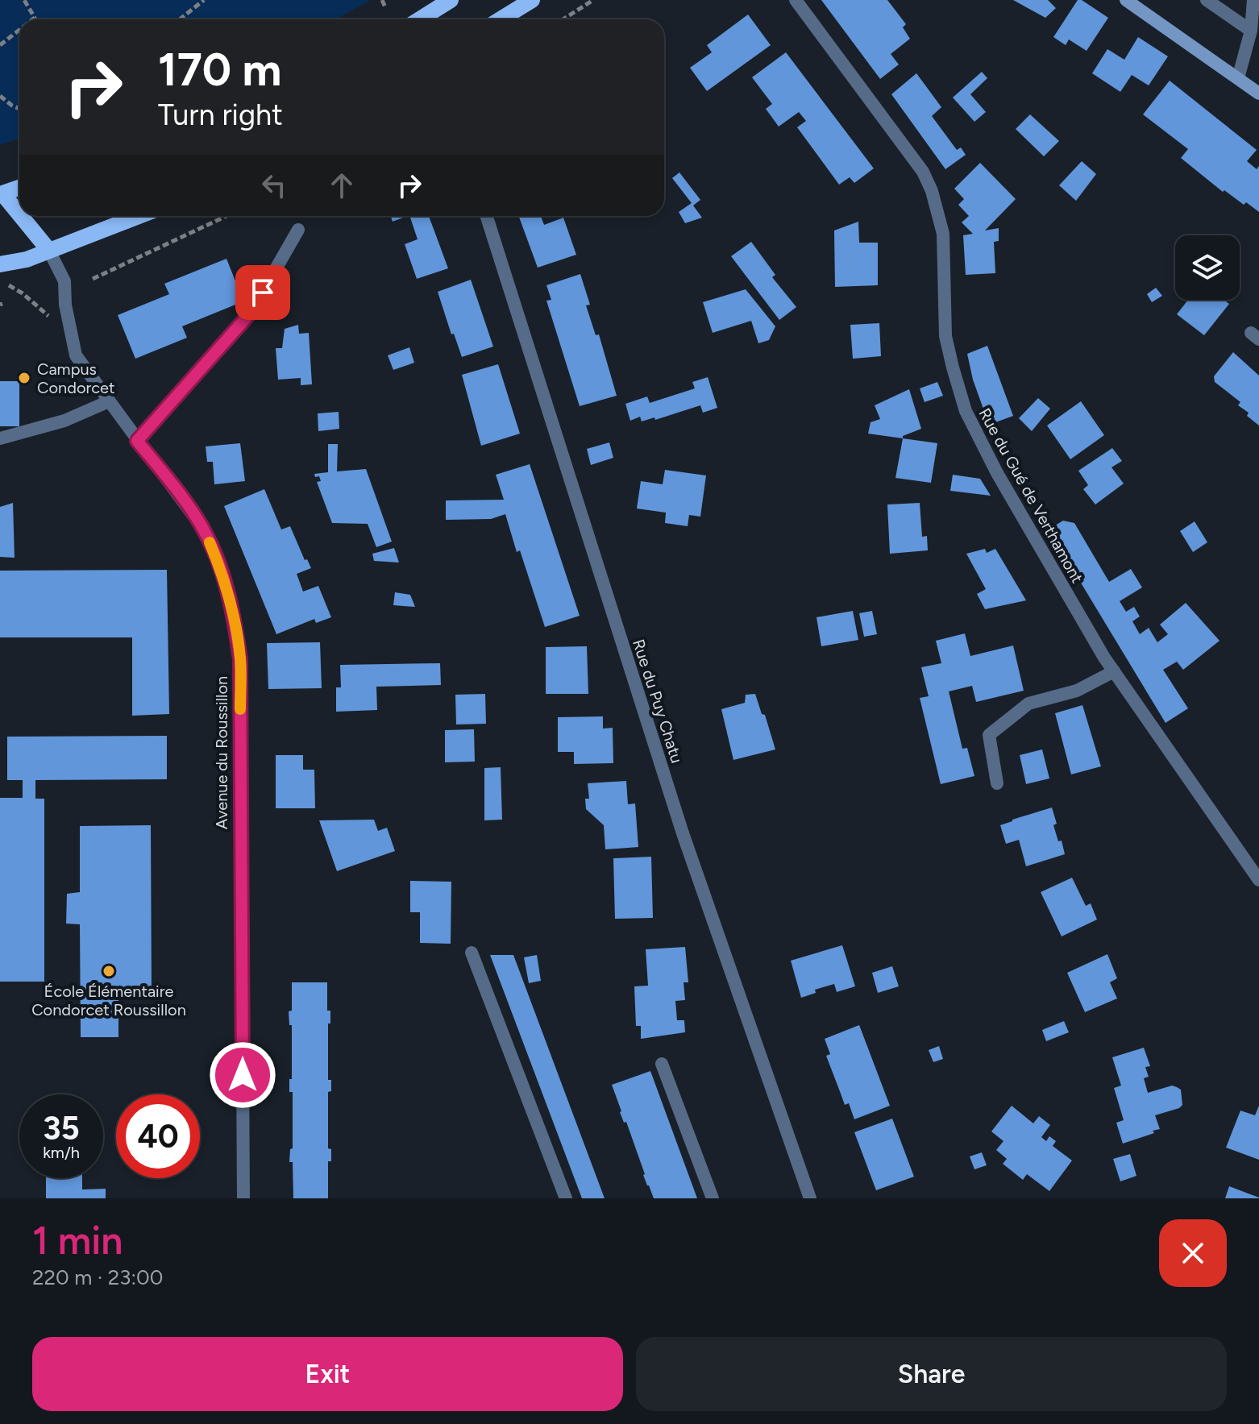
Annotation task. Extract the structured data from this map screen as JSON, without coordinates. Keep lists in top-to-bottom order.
{
  "streets": {
    "main road": ["Avenue du Roussillon"],
    "street": ["Rue du Gué de Verthamont", "Rue du Puy Chatu"]
  },
  "places": ["Campus Condorcet", "École Élémentaire Condorcet Roussillon"],
  "page": {
    "turn": ["170 m", "Turn right"],
    "speed": "35 km/h",
    "limit": "40",
    "heading": ["1 min", "220 m · 23:00"],
    "buttons": ["Exit", "Share"]
  }
}
